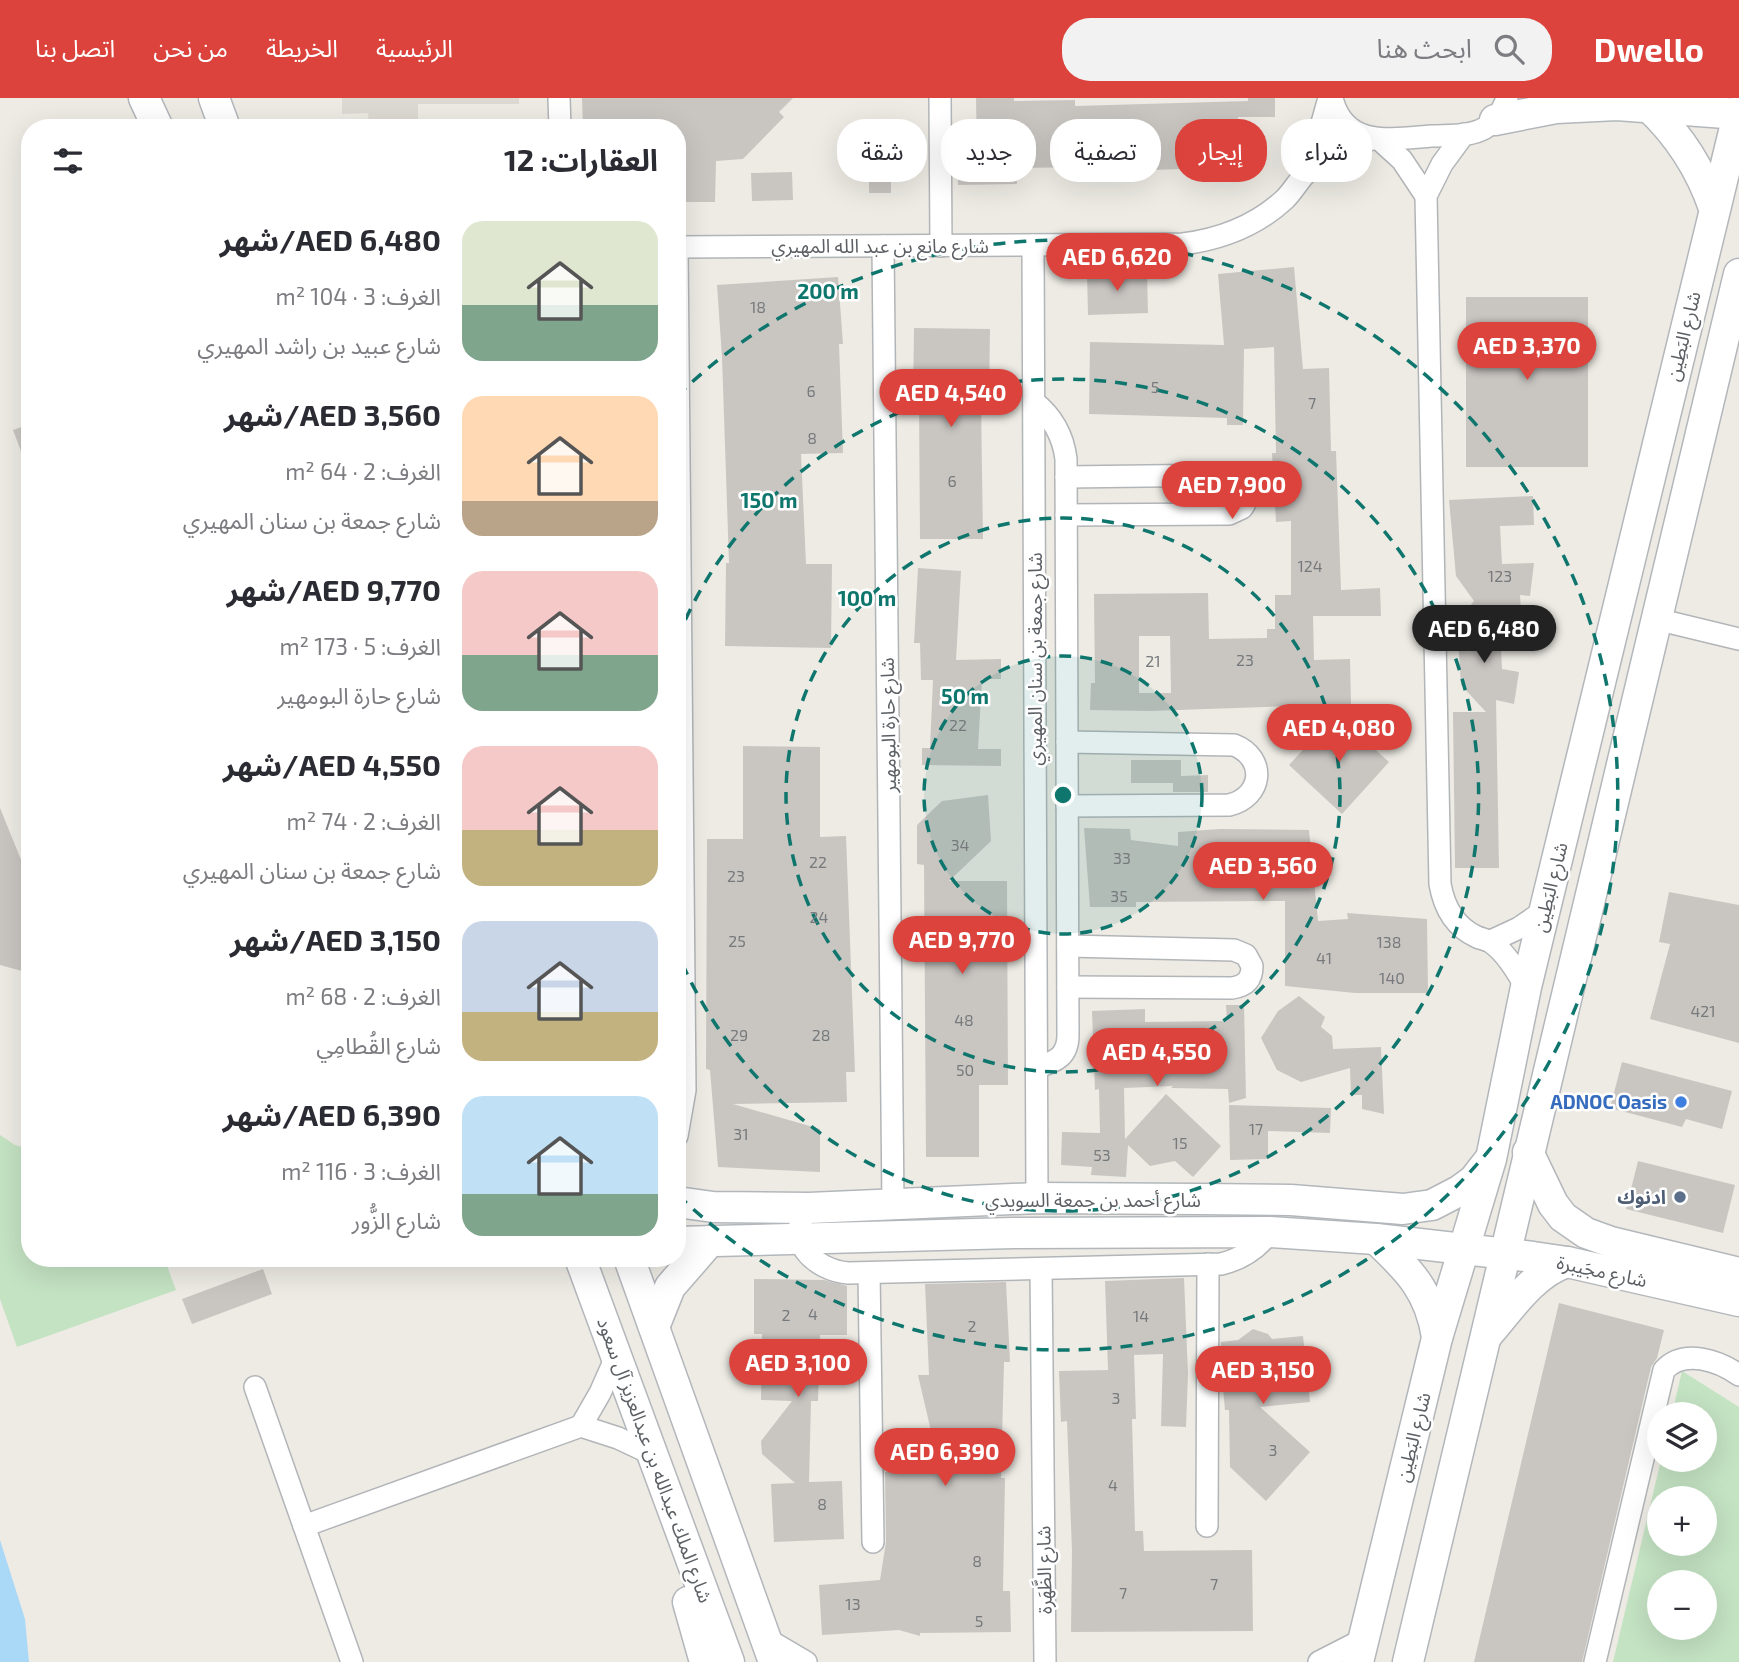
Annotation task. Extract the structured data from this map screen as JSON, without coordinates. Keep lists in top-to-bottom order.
{
  "streets": {
    "main road": [
      "شارع البَطِين",
      "شارع أحمد بن جمعة السويدي",
      "شارع مجَيبرة",
      "شارع الملك عبدالله بن عبدالعزيز آل سعود"
    ],
    "street": [
      "شارع مانع بن عبد الله المهيري",
      "شارع جمعة بن سنان المهيري",
      "شارع حارة البومهير",
      "شارع الظَّهَرة"
    ]
  },
  "crossings": [
    ["شارع مانع بن عبد الله المهيري", "شارع جمعة بن سنان المهيري"],
    ["شارع مانع بن عبد الله المهيري", "شارع حارة البومهير"],
    ["شارع البَطِين", "شارع أحمد بن جمعة السويدي"],
    ["شارع البَطِين", "شارع مجَيبرة"],
    ["شارع جمعة بن سنان المهيري", "شارع أحمد بن جمعة السويدي"],
    ["شارع حارة البومهير", "شارع أحمد بن جمعة السويدي"],
    ["شارع أحمد بن جمعة السويدي", "شارع مجَيبرة"]
  ],
  "places": ["ADNOC Oasis", "ادنوك"],
  "house_numbers": [
    "18",
    "5",
    "6",
    "7",
    "8",
    "6",
    "124",
    "123",
    "23",
    "21",
    "22",
    "34",
    "33",
    "22",
    "23",
    "35",
    "24",
    "25",
    "138",
    "41",
    "140",
    "421",
    "48",
    "29",
    "28",
    "50",
    "17",
    "31",
    "15",
    "53",
    "4",
    "2",
    "14",
    "2",
    "3",
    "3",
    "4",
    "8",
    "8",
    "7",
    "7",
    "13",
    "5"
  ],
  "page": {
    "header": "Dwello",
    "search": "ابحث هنا",
    "nav": [
      "الرئيسية",
      "الخريطة",
      "من نحن",
      "اتصل بنا"
    ],
    "chip": [
      "شراء",
      "إيجار",
      "تصفية",
      "جديد",
      "شقة"
    ],
    "heading": "العقارات: 12",
    "list": [
      {
        "name": "AED 6,480/شهر",
        "note": "الغرف: 3 · 104 m² · شارع عبيد بن راشد المهيري"
      },
      {
        "name": "AED 3,560/شهر",
        "note": "الغرف: 2 · 64 m² · شارع جمعة بن سنان المهيري"
      },
      {
        "name": "AED 9,770/شهر",
        "note": "الغرف: 5 · 173 m² · شارع حارة البومهير"
      },
      {
        "name": "AED 4,550/شهر",
        "note": "الغرف: 2 · 74 m² · شارع جمعة بن سنان المهيري"
      },
      {
        "name": "AED 3,150/شهر",
        "note": "الغرف: 2 · 68 m² · شارع القُطامِي"
      },
      {
        "name": "AED 6,390/شهر",
        "note": "الغرف: 3 · 116 m² · شارع الزُّور"
      }
    ],
    "price": [
      "AED 6,620",
      "AED 3,370",
      "AED 4,540",
      "AED 7,900",
      "AED 6,480",
      "AED 4,080",
      "AED 3,560",
      "AED 9,770",
      "AED 4,550",
      "AED 3,100",
      "AED 3,150",
      "AED 6,390"
    ],
    "map_buttons": ["+", "−"]
  },
  "rings": [
    "200 m",
    "150 m",
    "100 m",
    "50 m"
  ]
}
